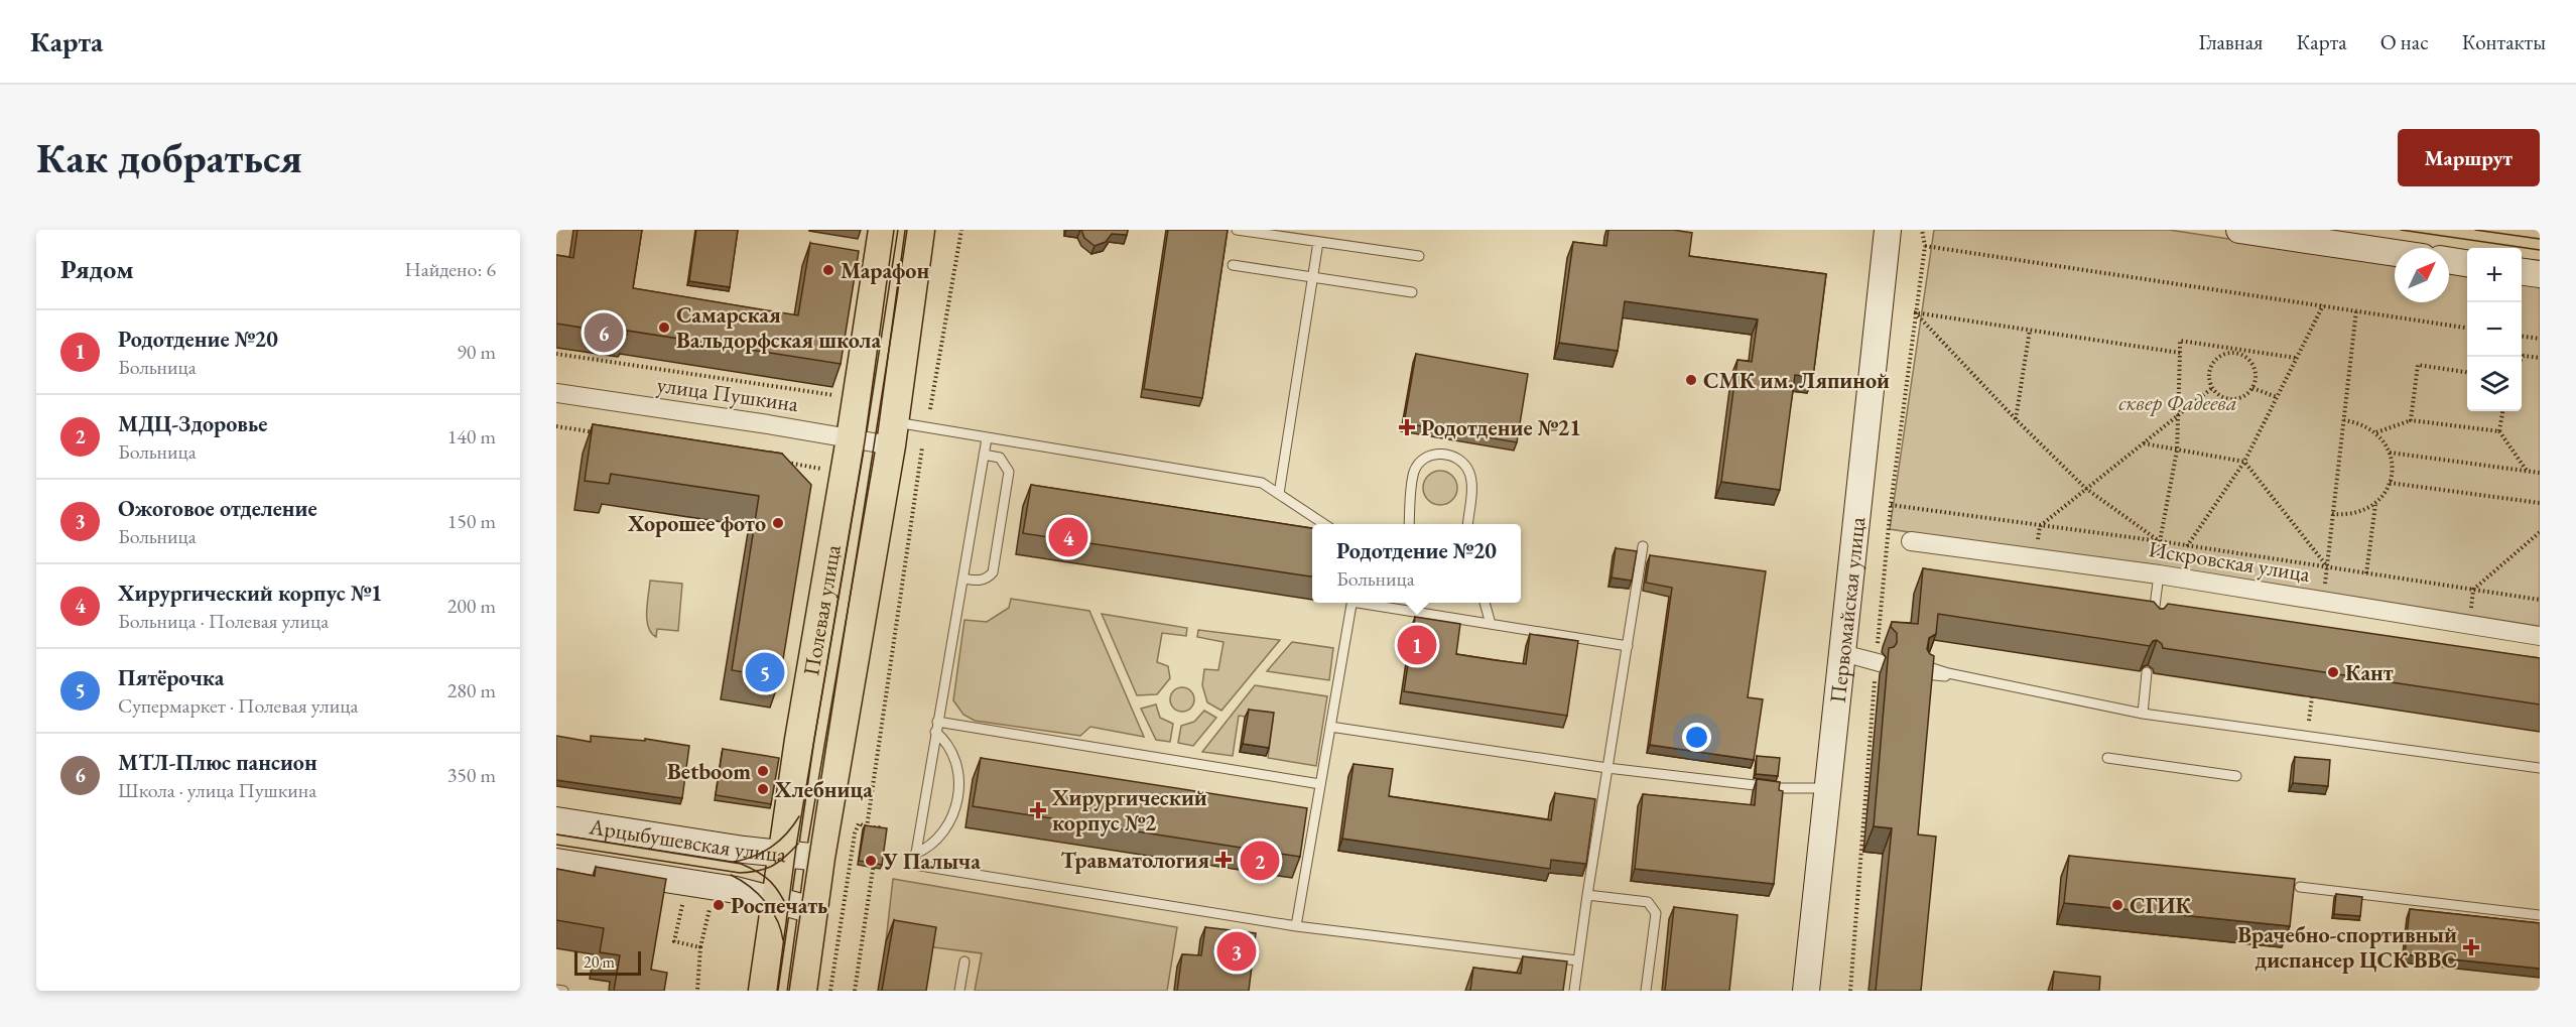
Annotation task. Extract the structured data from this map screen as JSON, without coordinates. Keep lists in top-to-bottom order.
{
  "streets": {
    "main road": ["Полевая улица", "Первомайская улица", "Арцыбушевская улица"],
    "street": ["улица Пушкина", "Искровская улица"]
  },
  "crossings": [
    ["улица Пушкина", "Полевая улица"],
    ["Полевая улица", "Арцыбушевская улица"]
  ],
  "parks": ["сквер Фадеева"],
  "places": {
    "other": [
      "Марафон",
      "Самарская Вальдорфская школа",
      "СМК им. Ляпиной",
      "Хорошее фото",
      "Кант",
      "Betboom",
      "Хлебница",
      "У Палыча",
      "Роспечать",
      "СГИК"
    ],
    "health": [
      "Родотдение №21",
      "Хирургический корпус №2",
      "Травматология",
      "Врачебно-спортивный диспансер ЦСК ВВС"
    ]
  },
  "scale_bar": "20 m",
  "north": "top right",
  "page": {
    "header": "Карта",
    "nav": [
      "Главная",
      "Карта",
      "О нас",
      "Контакты"
    ],
    "buttons": "Маршрут",
    "title": "Как добраться",
    "heading": ["Рядом", "Найдено: 6"],
    "map_buttons": ["+", "−"],
    "list": [
      {
        "mark": "1",
        "name": "Родотдение №20",
        "note": "Больница",
        "value": "90 m"
      },
      {
        "mark": "2",
        "name": "МДЦ-Здоровье",
        "note": "Больница",
        "value": "140 m"
      },
      {
        "mark": "3",
        "name": "Ожоговое отделение",
        "note": "Больница",
        "value": "150 m"
      },
      {
        "mark": "4",
        "name": "Хирургический корпус №1",
        "note": "Больница · Полевая улица",
        "value": "200 m"
      },
      {
        "mark": "5",
        "name": "Пятёрочка",
        "note": "Супермаркет · Полевая улица",
        "value": "280 m"
      },
      {
        "mark": "6",
        "name": "МТЛ-Плюс пансион",
        "note": "Школа · улица Пушкина",
        "value": "350 m"
      }
    ],
    "pins": [
      "6",
      "4",
      "1",
      "5",
      "2",
      "3"
    ],
    "popup": ["Родотдение №20", "Больница"],
    "scale": "20 m"
  }
}
